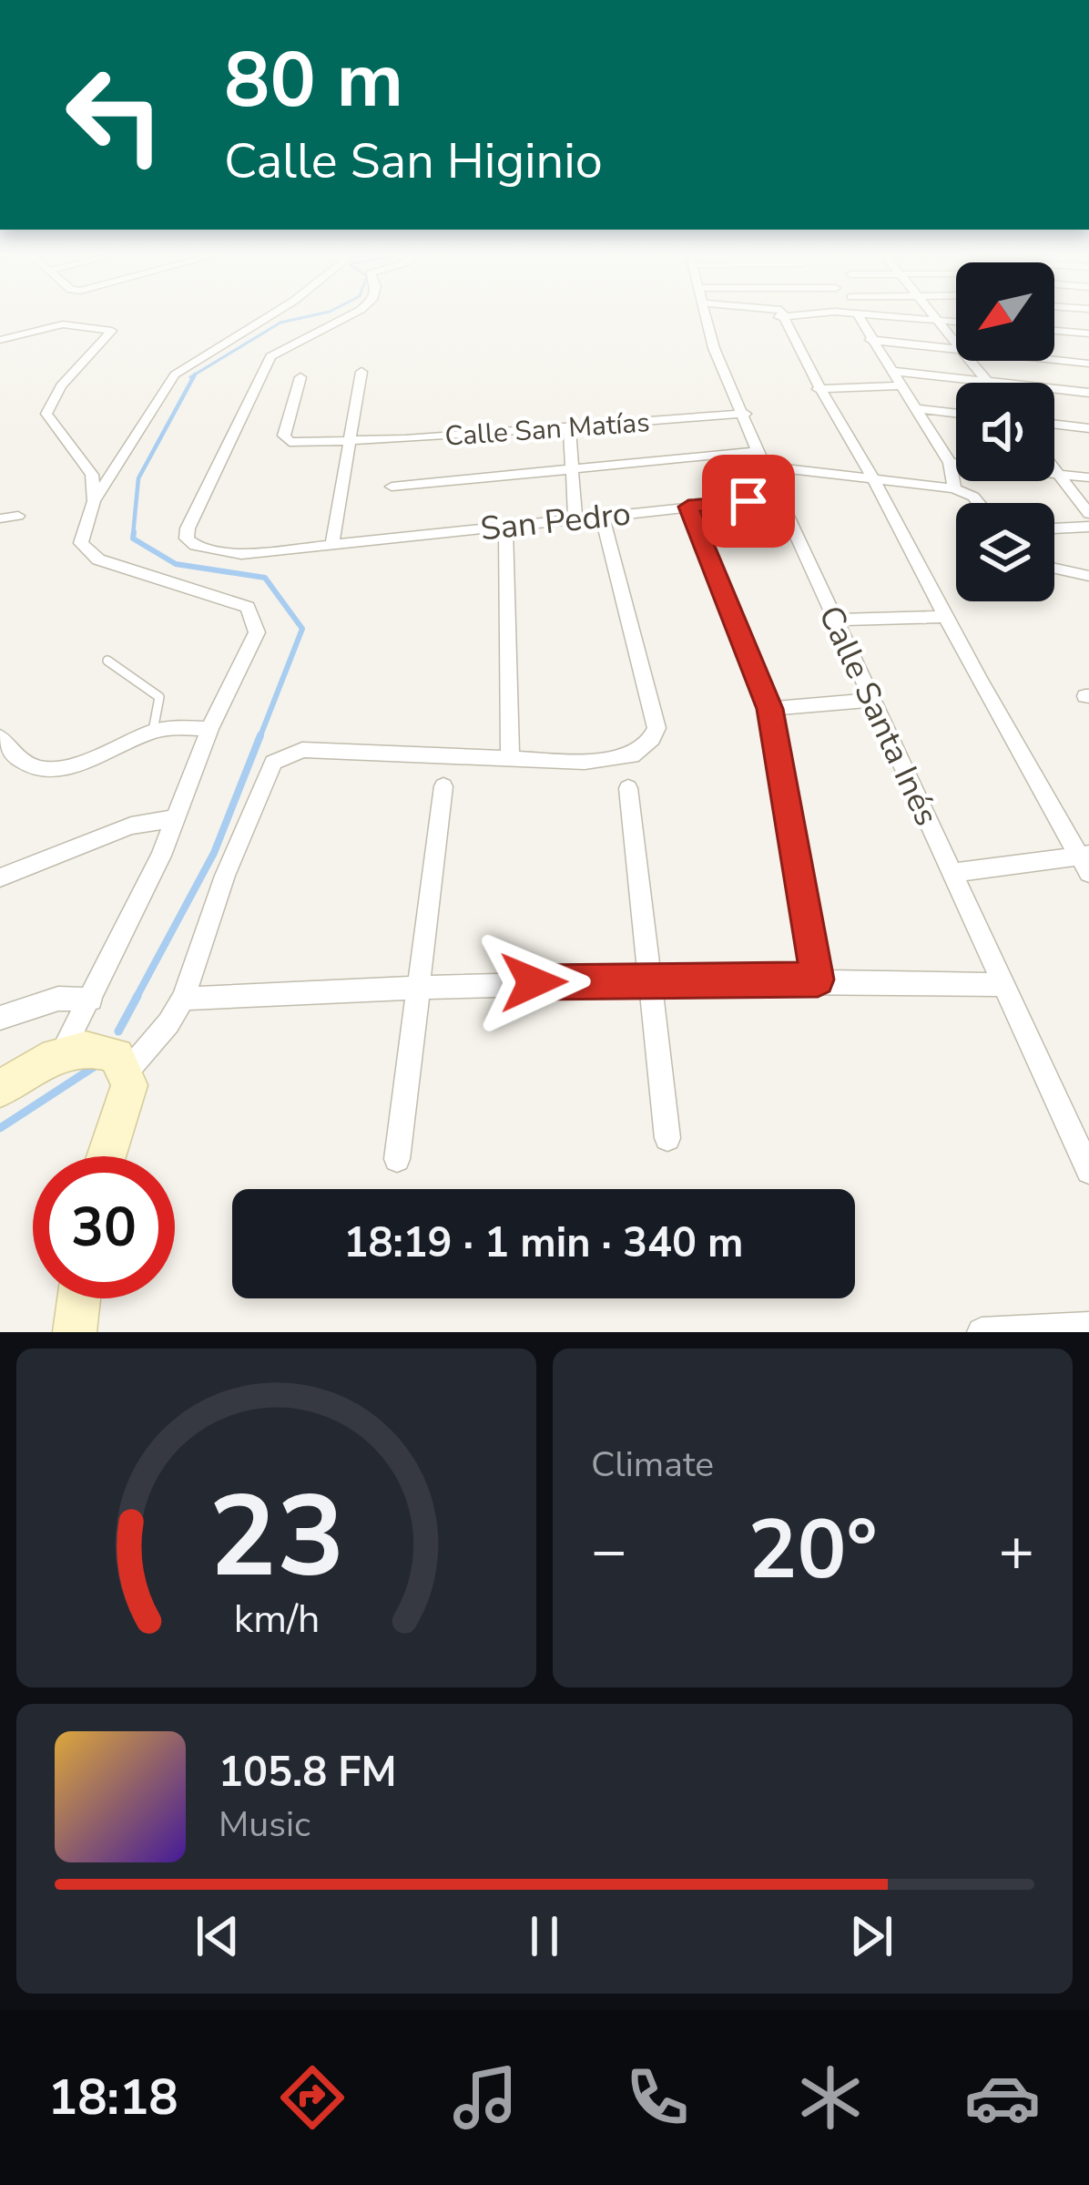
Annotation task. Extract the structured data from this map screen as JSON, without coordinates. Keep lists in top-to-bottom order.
{
  "streets": {
    "street": ["Calle San Matías", "San Pedro", "Calle Santa Inés"]
  },
  "crossings": [
    ["Calle San Matías", "Calle Santa Inés"],
    ["San Pedro", "Calle Santa Inés"]
  ],
  "north": "bottom left",
  "page": {
    "turn": ["80 m", "Calle San Higinio"],
    "limit": "30",
    "trip": "18:19 · 1 min · 340 m",
    "tile": "Climate",
    "heat": ["−", "20°", "+"],
    "song": ["105.8 FM", "Music"],
    "tabs": "18:18",
    "gauge": ["23", "km/h"]
  }
}
